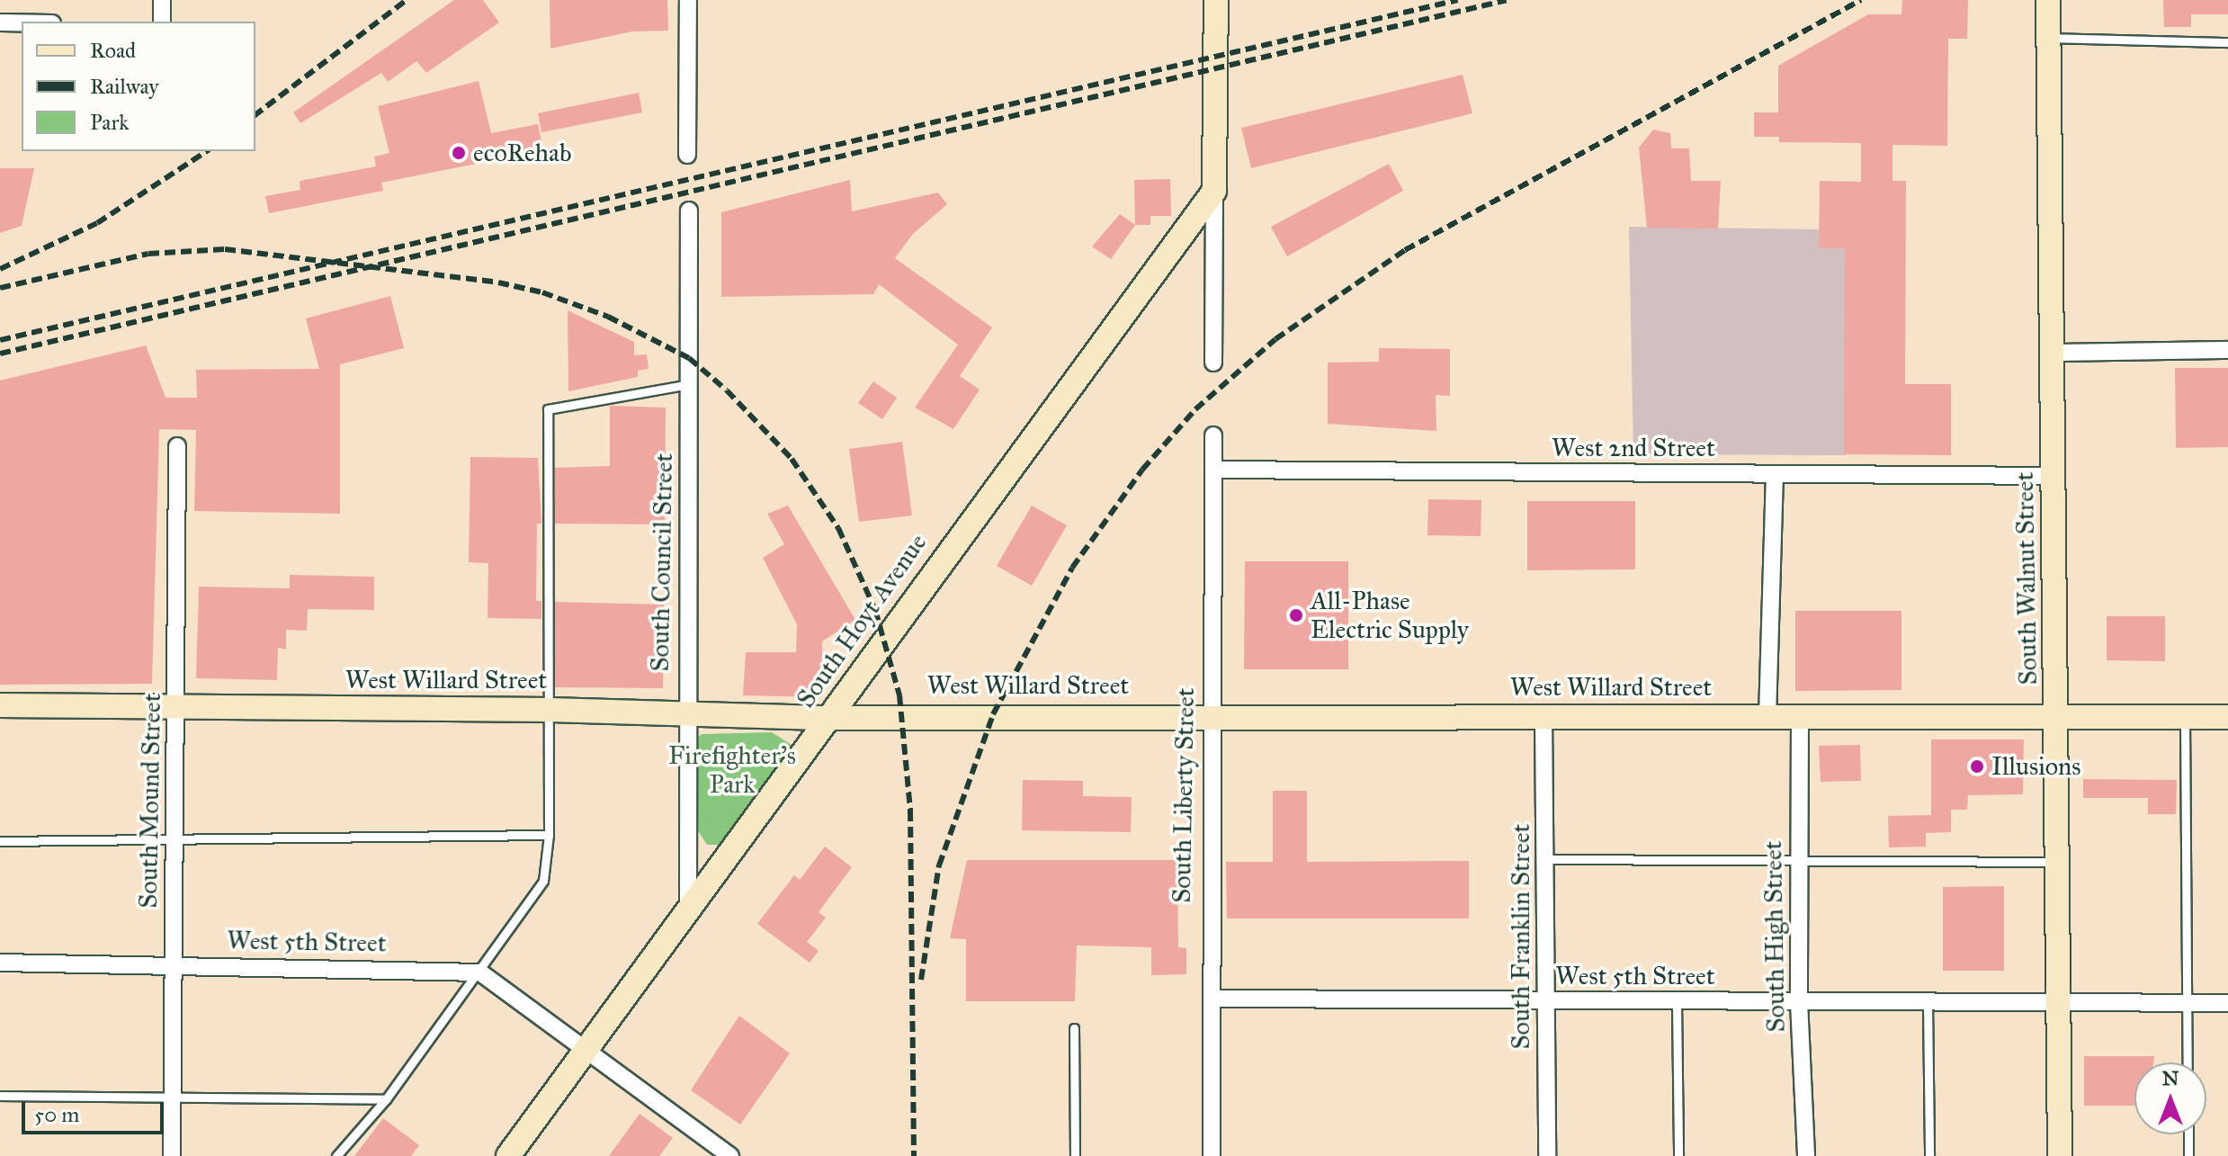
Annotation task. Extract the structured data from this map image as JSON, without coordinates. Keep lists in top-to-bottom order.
{
  "streets": {
    "main road": ["South Walnut Street", "South Hoyt Avenue", "West Willard Street"],
    "street": [
      "West 2nd Street",
      "South Council Street",
      "South Liberty Street",
      "South Mound Street",
      "South Franklin Street",
      "South High Street",
      "West 5th Street"
    ]
  },
  "crossings": [
    ["West 2nd Street", "South Walnut Street"],
    ["West 2nd Street", "South Liberty Street"],
    ["South Council Street", "South Hoyt Avenue"],
    ["South Council Street", "West Willard Street"],
    ["South Walnut Street", "West Willard Street"],
    ["South Walnut Street", "West 5th Street"],
    ["South Hoyt Avenue", "West Willard Street"],
    ["West Willard Street", "South Liberty Street"],
    ["West Willard Street", "South Mound Street"],
    ["West Willard Street", "South Franklin Street"],
    ["West Willard Street", "South High Street"],
    ["South Liberty Street", "West 5th Street"],
    ["South Mound Street", "West 5th Street"],
    ["South Franklin Street", "West 5th Street"],
    ["South High Street", "West 5th Street"]
  ],
  "parks": ["Firefighter's Park"],
  "places": ["ecoRehab", "All-Phase Electric Supply", "Illusions"],
  "legend": ["Road", "Railway", "Park"],
  "scale_bar": "50 m",
  "north": "top"
}
